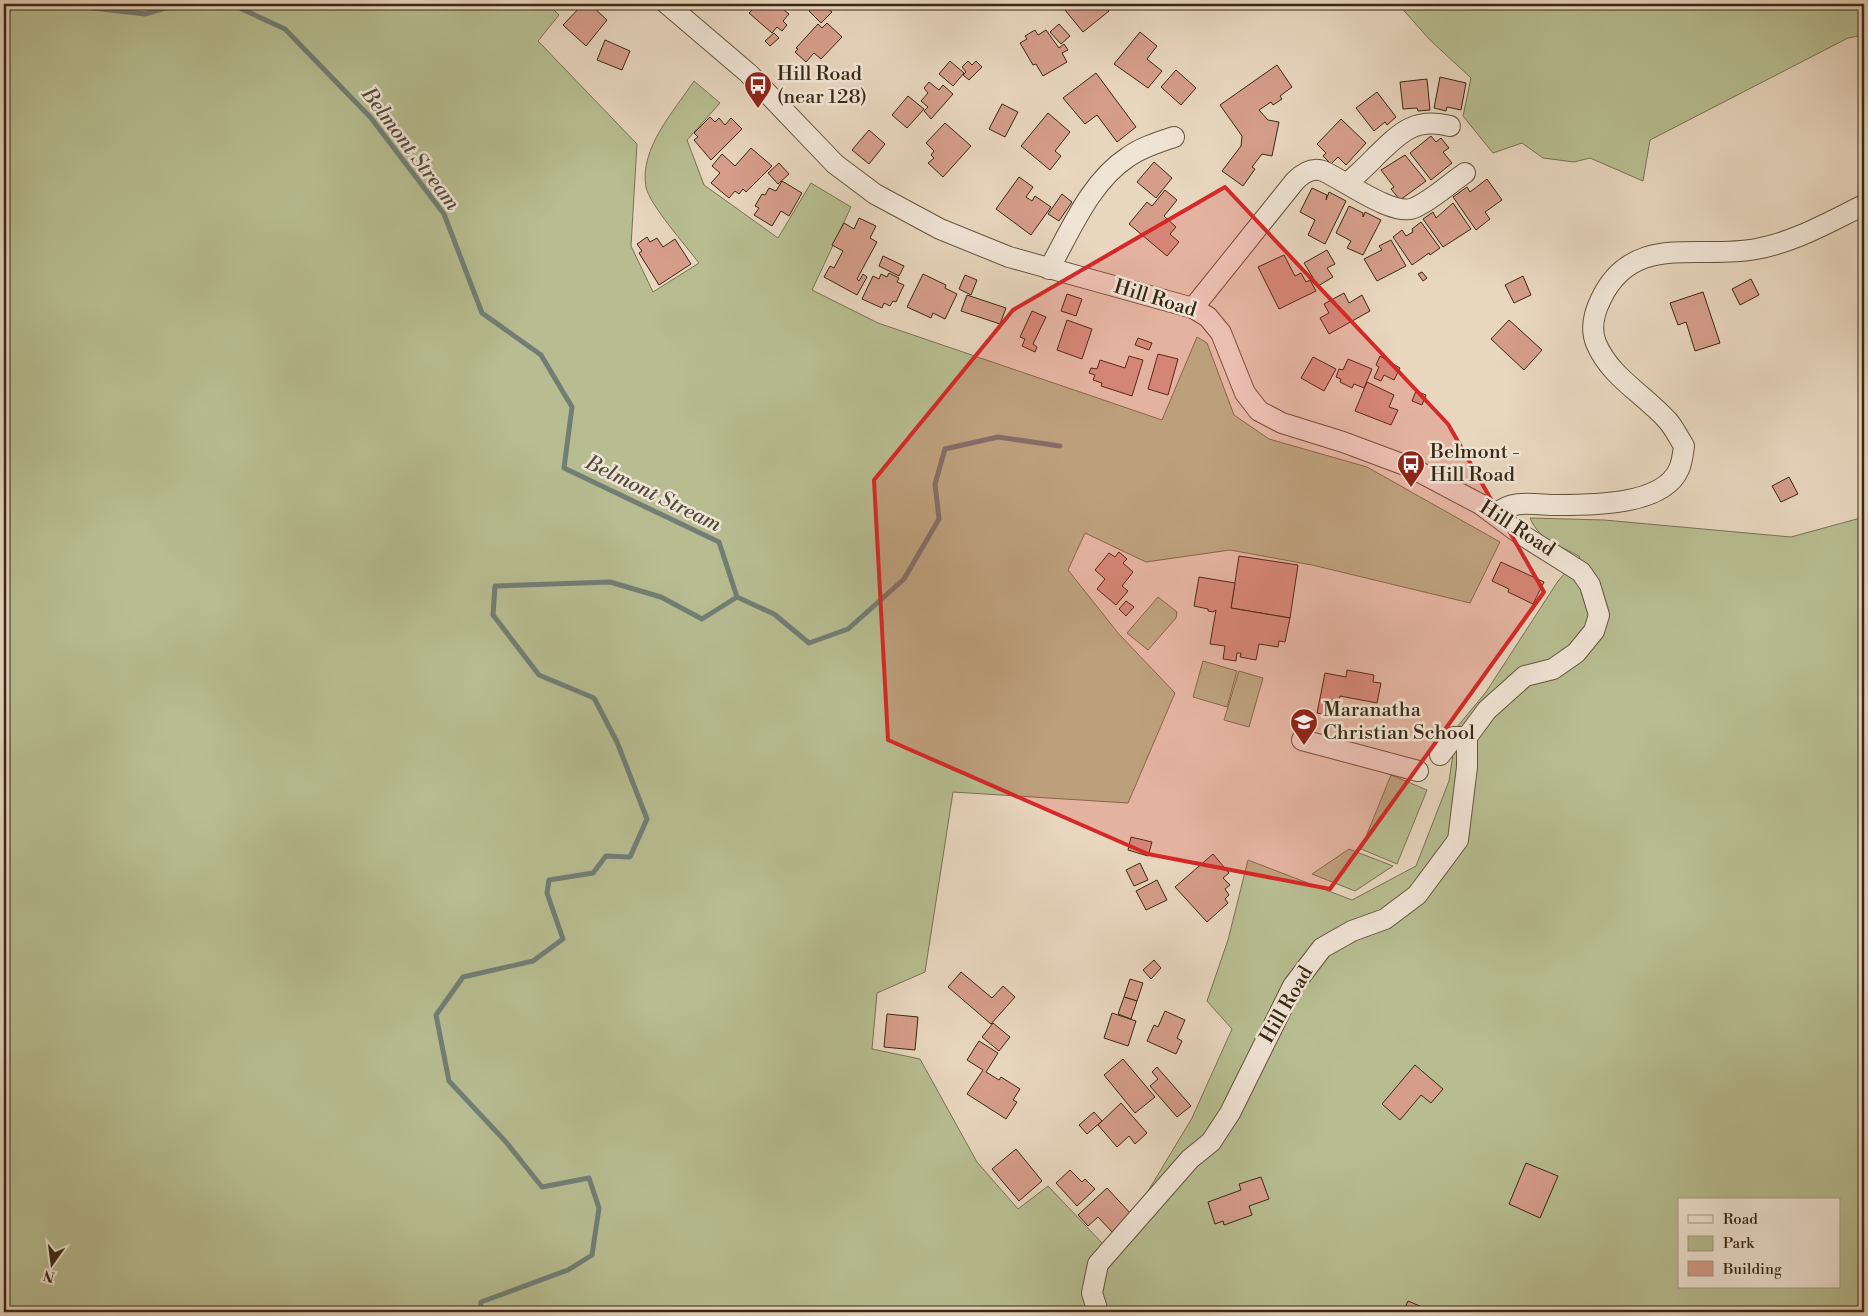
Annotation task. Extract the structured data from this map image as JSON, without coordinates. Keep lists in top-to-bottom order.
{
  "streets": {
    "street": ["Hill Road"]
  },
  "water": ["Belmont Stream"],
  "places": {
    "bus stop": ["Hill Road (near 128)", "Belmont - Hill Road"],
    "school or university": ["Maranatha Christian School"]
  },
  "legend": ["Road", "Park", "Building"],
  "north": "bottom"
}
